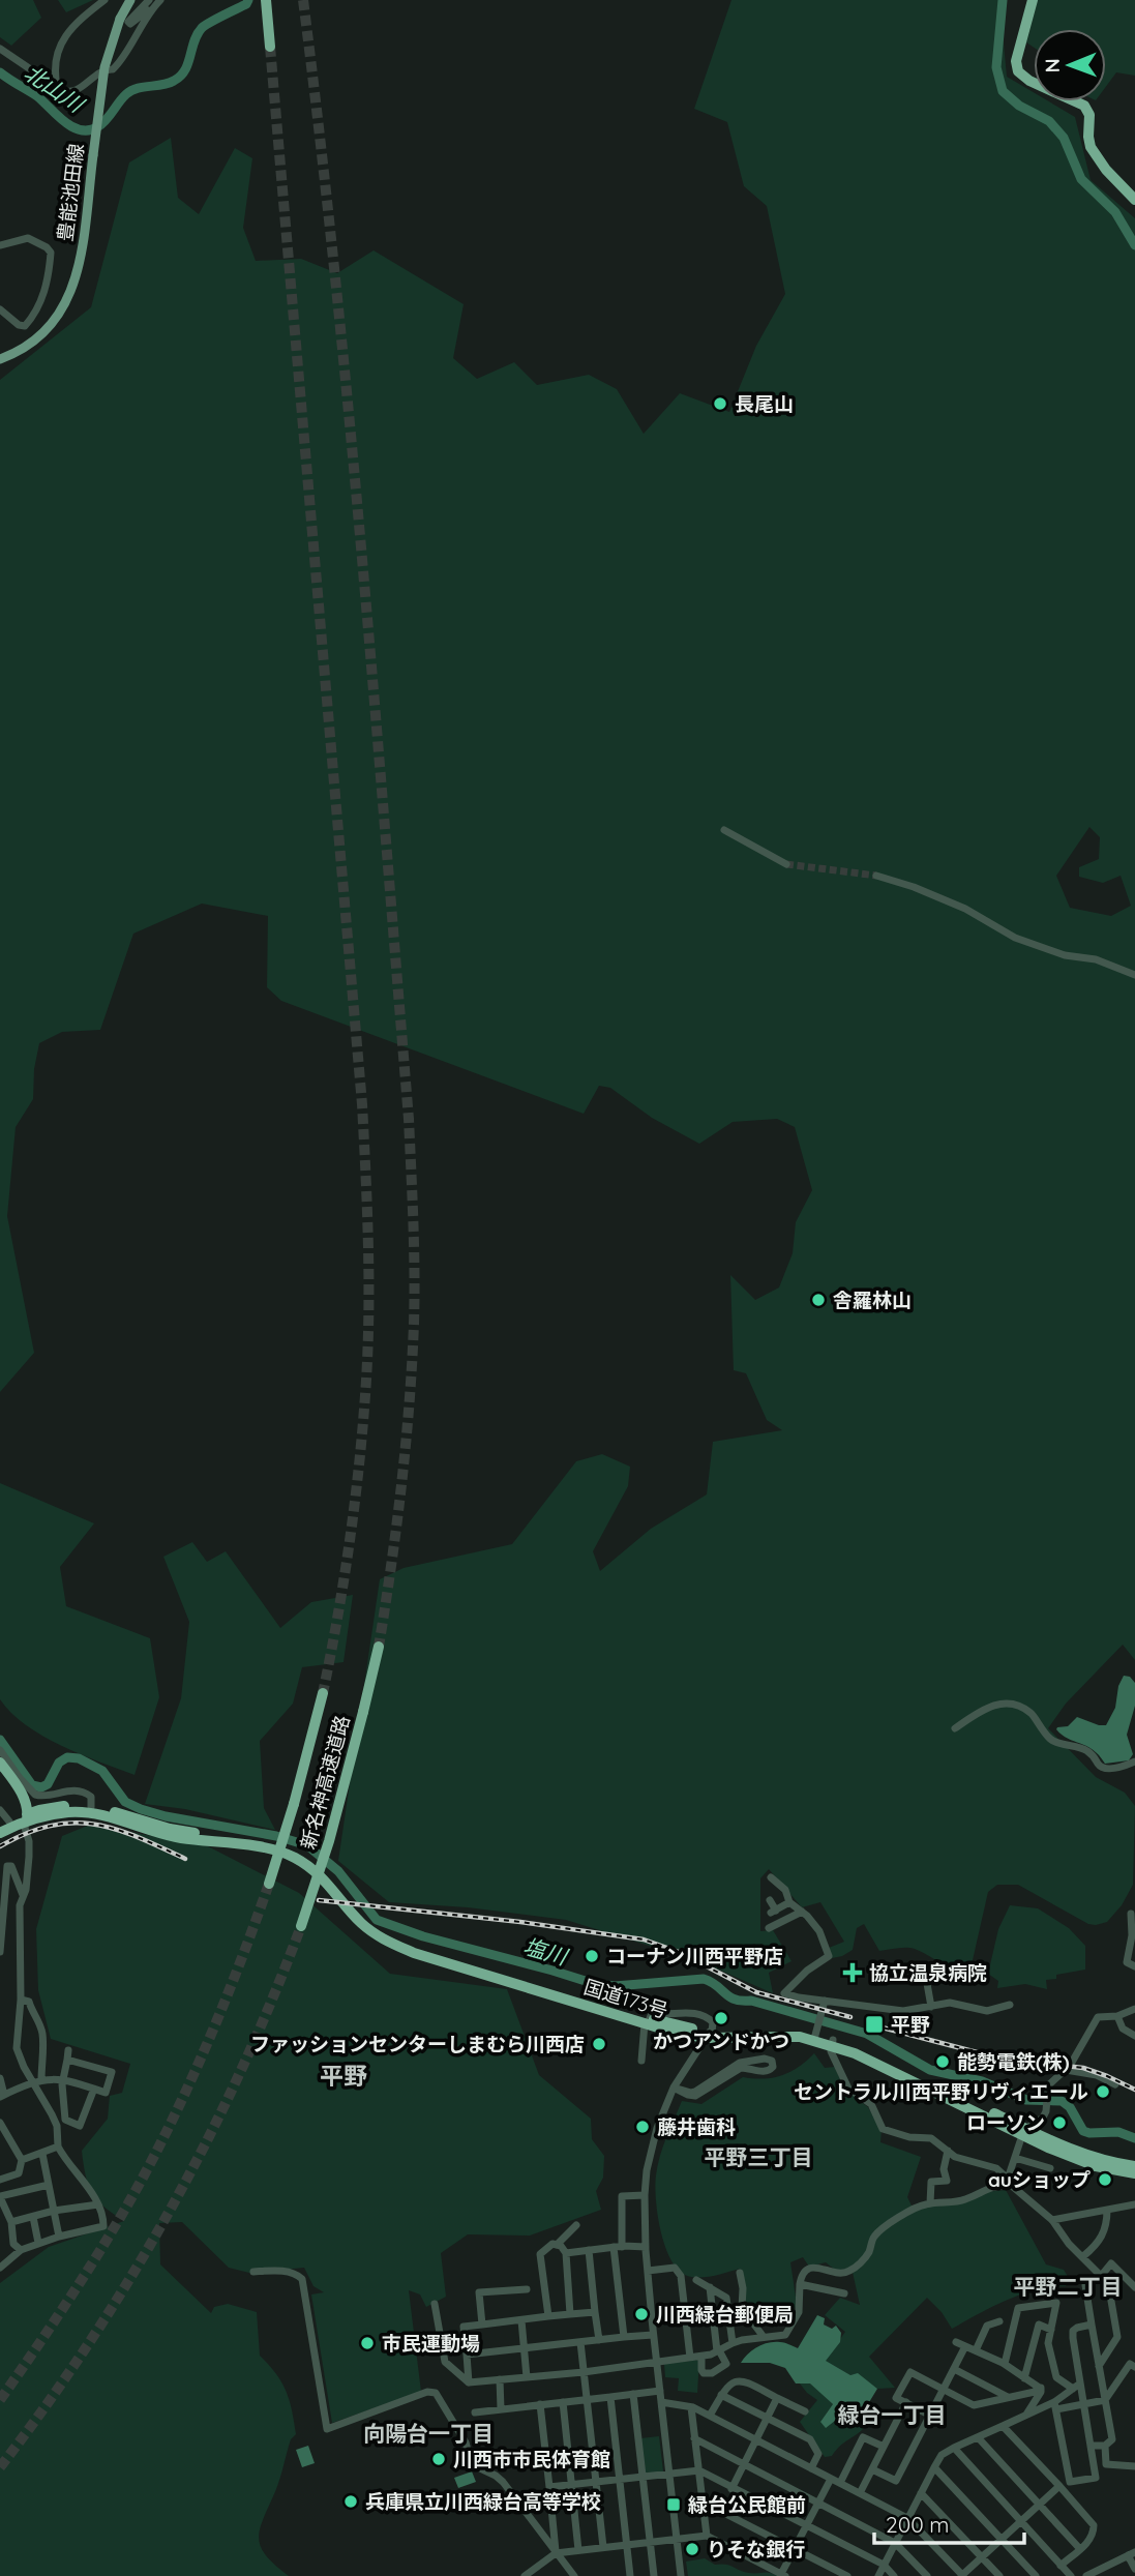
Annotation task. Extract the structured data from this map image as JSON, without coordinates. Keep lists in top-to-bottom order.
{
  "streets": {
    "highway": ["新名神高速道路", "国道173号"],
    "main road": ["豊能池田線"]
  },
  "districts": [
    "平野",
    "平野三丁目",
    "平野二丁目",
    "緑台一丁目",
    "向陽台一丁目"
  ],
  "water": ["北山川", "塩川"],
  "places": {
    "other": [
      "長尾山",
      "舎羅林山",
      "コーナン川西平野店",
      "かつアンドかつ",
      "ファッションセンターしまむら川西店",
      "能勢電鉄(株)",
      "セントラル川西平野リヴィエール",
      "ローソン",
      "藤井歯科",
      "auショップ",
      "川西緑台郵便局",
      "市民運動場",
      "川西市市民体育館",
      "兵庫県立川西緑台高等学校",
      "りそな銀行"
    ],
    "health": ["協立温泉病院"],
    "transit": ["平野", "緑台公民館前"]
  },
  "scale_bar": "200 m",
  "north": "left"
}
